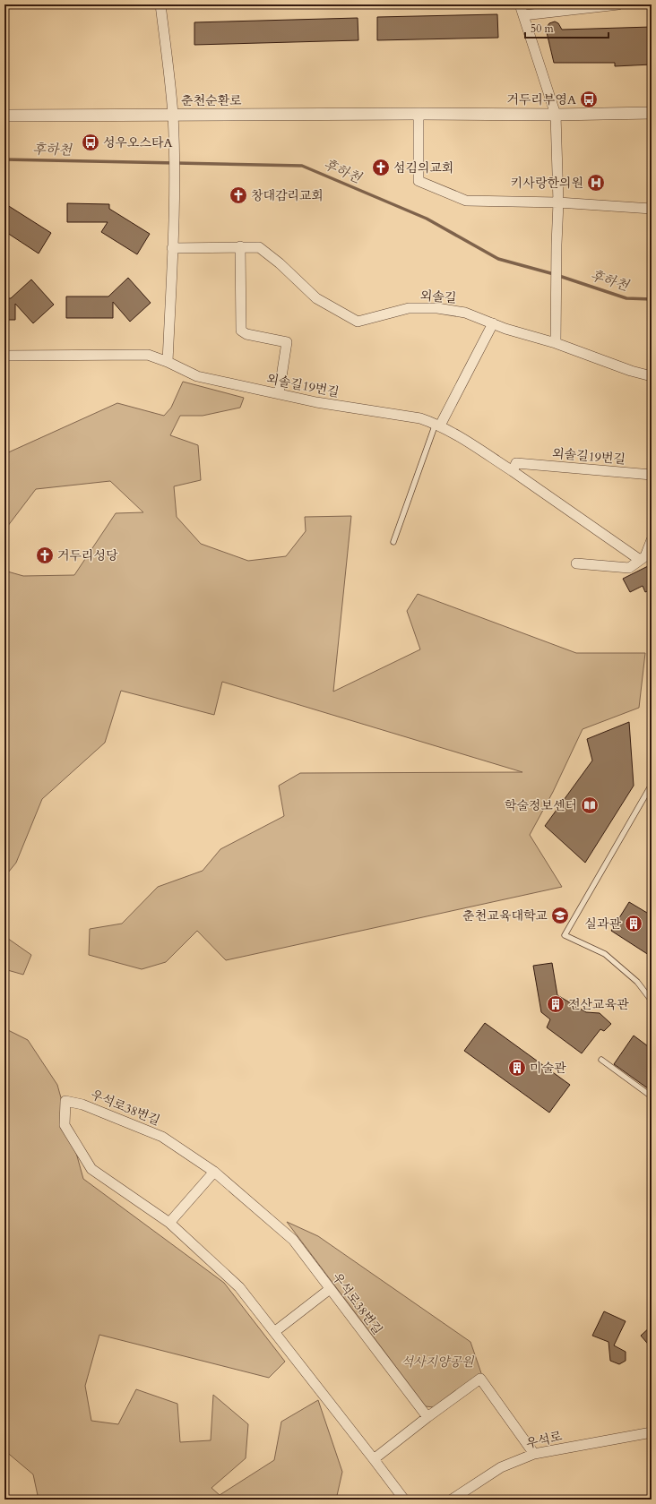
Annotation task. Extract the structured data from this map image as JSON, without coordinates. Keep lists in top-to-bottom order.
{
  "streets": {
    "street": [
      "춘천순환로",
      "외솔길",
      "외솔길19번길",
      "우석로38번길",
      "우석로"
    ]
  },
  "water": ["후하천"],
  "parks": ["석사지양공원"],
  "places": {
    "bus stop": ["거두리부영A", "성우오스타A"],
    "church": ["섬김의교회", "창대감리교회", "거두리성당"],
    "hospital": ["키사랑한의원"],
    "library": ["학술정보센터"],
    "school or university": ["춘천교육대학교"],
    "building": ["실과관", "전산교육관", "미술관"]
  },
  "scale_bar": "50 m"
}
